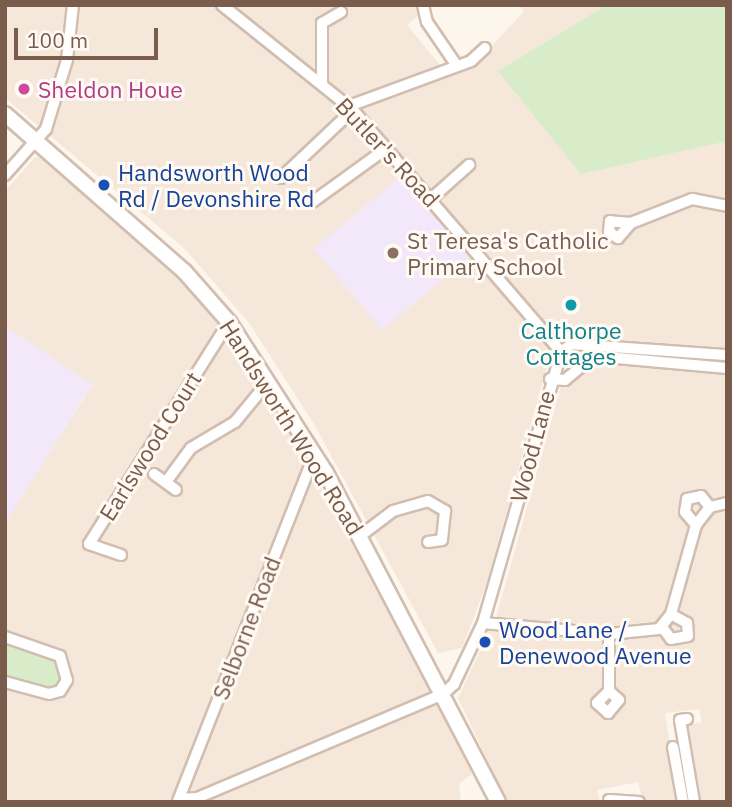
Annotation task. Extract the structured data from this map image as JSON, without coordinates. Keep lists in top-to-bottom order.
{
  "streets": {
    "main road": ["Handsworth Wood Road"],
    "street": [
      "Butler's Road",
      "Earlswood Court",
      "Wood Lane",
      "Selborne Road"
    ]
  },
  "crossings": [
    ["Butler's Road", "Wood Lane"],
    ["Handsworth Wood Road", "Earlswood Court"],
    ["Handsworth Wood Road", "Wood Lane"],
    ["Handsworth Wood Road", "Selborne Road"]
  ],
  "places": [
    "Sheldon Houe",
    "Handsworth Wood Rd / Devonshire Rd",
    "St Teresa's Catholic Primary School",
    "Calthorpe Cottages",
    "Wood Lane / Denewood Avenue"
  ],
  "scale_bar": "100 m"
}
